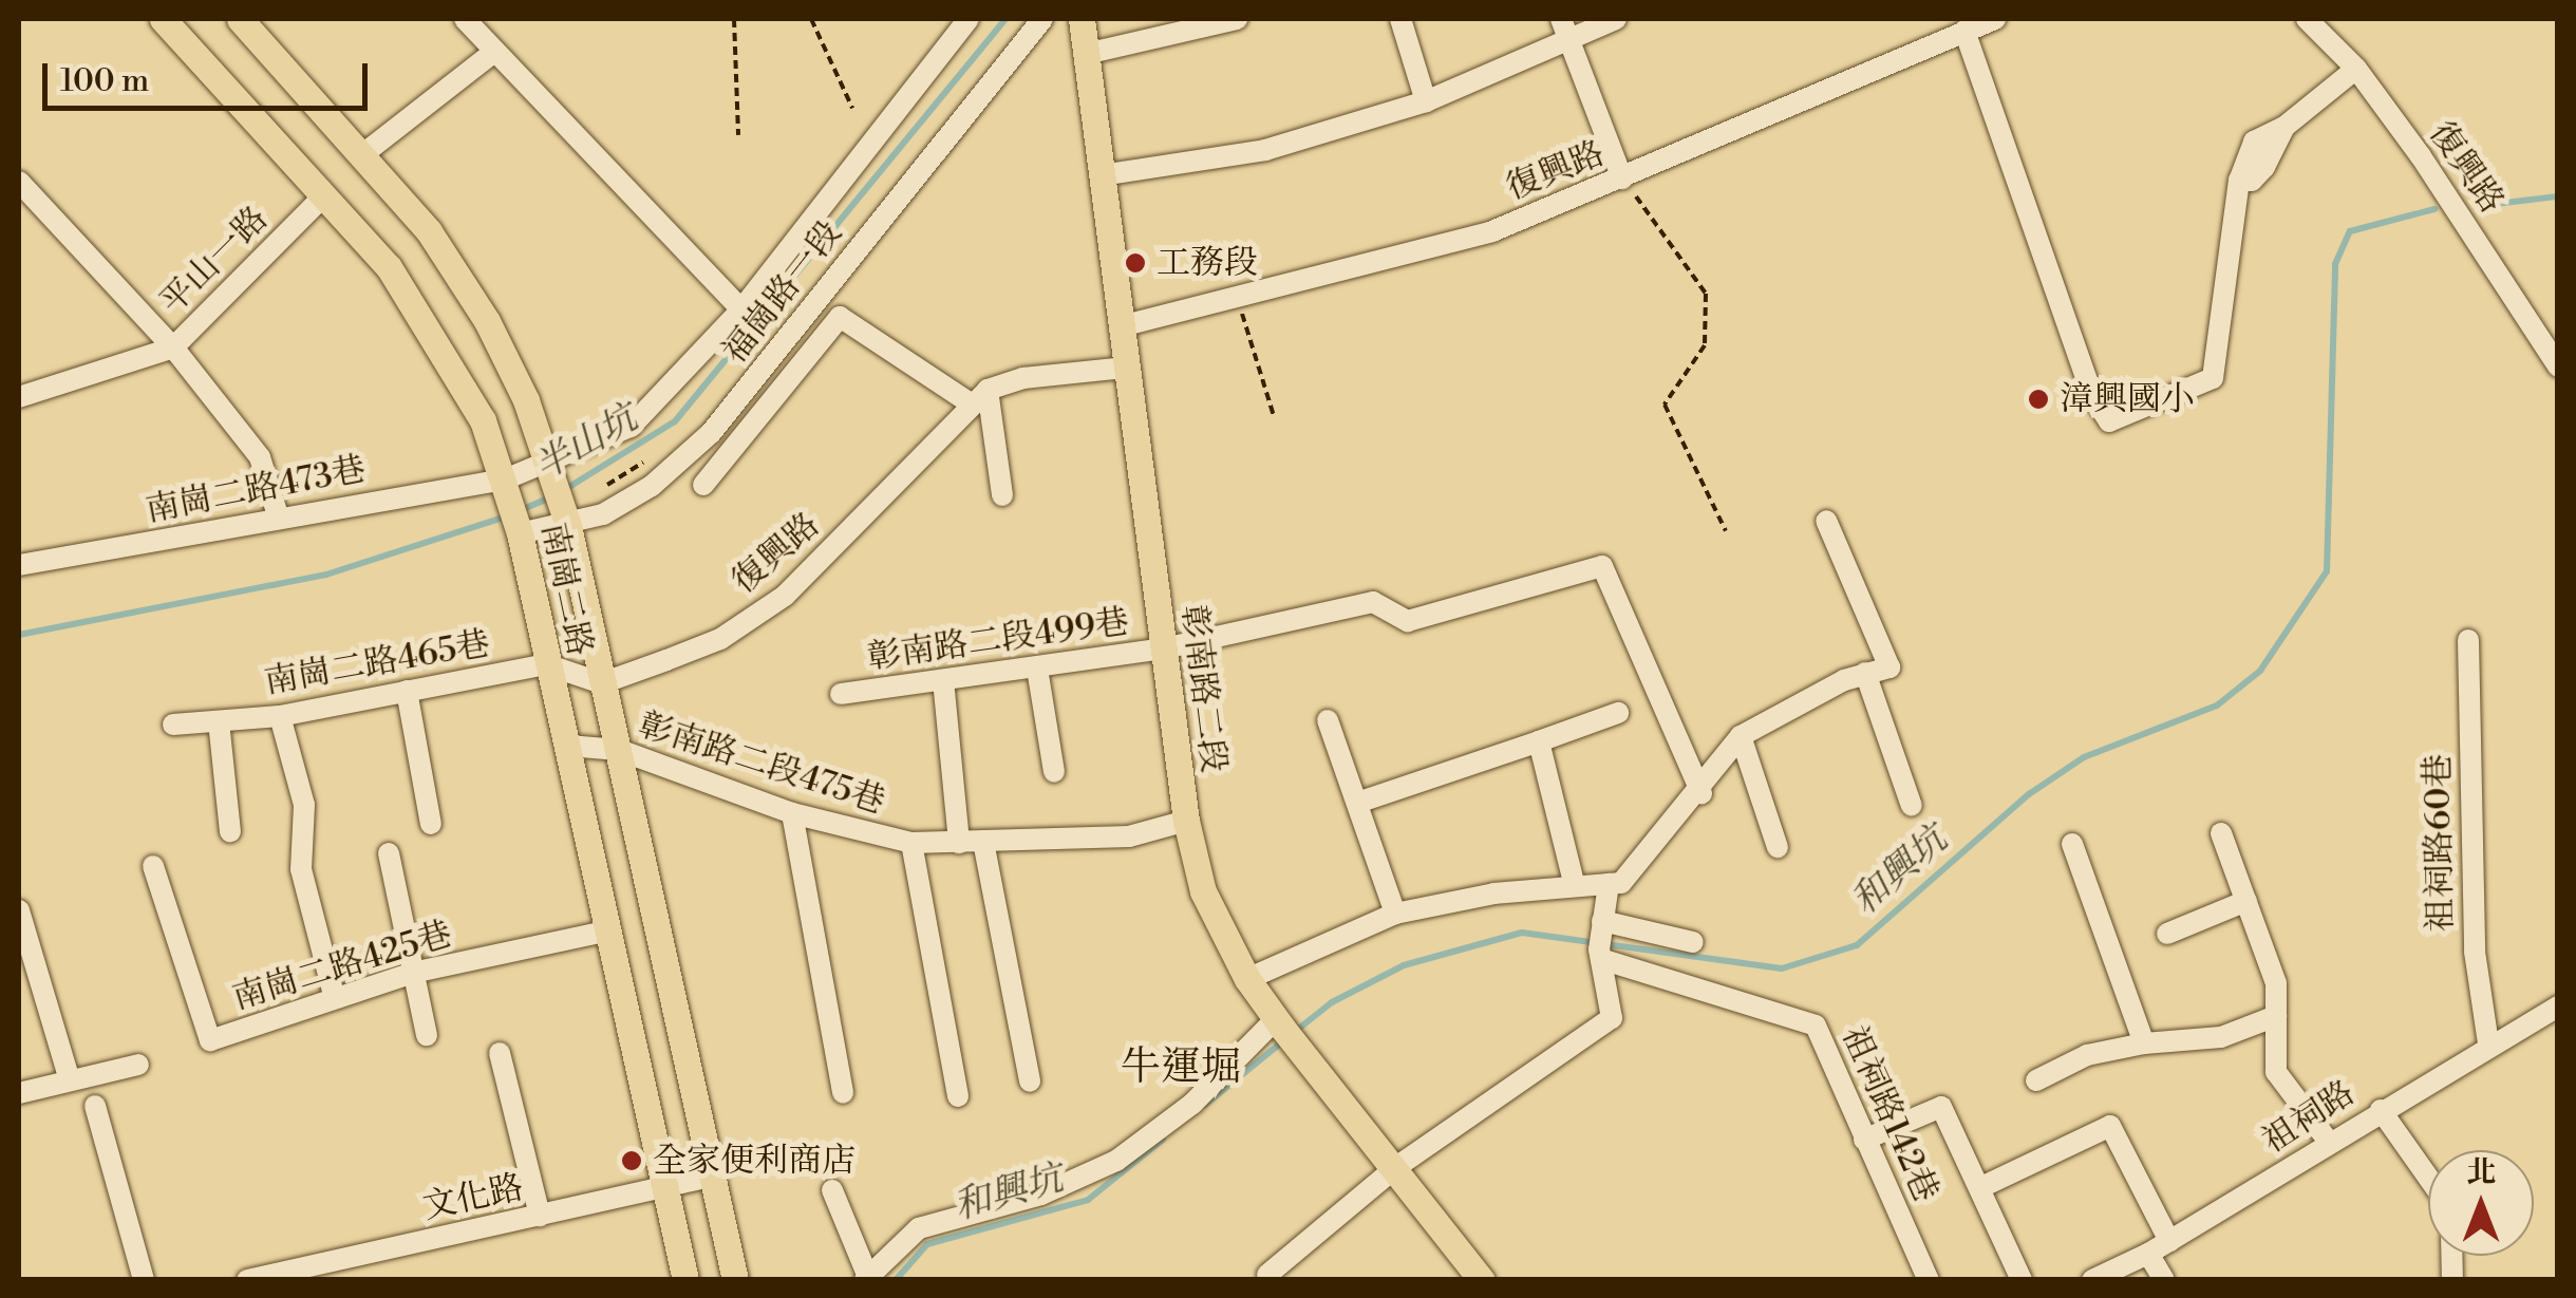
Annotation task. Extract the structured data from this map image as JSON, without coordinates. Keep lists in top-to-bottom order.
{
  "streets": {
    "main road": ["南崗二路", "彰南路二段"],
    "street": [
      "復興路",
      "平山一路",
      "福崗路一段",
      "南崗二路473巷",
      "彰南路二段499巷",
      "南崗二路465巷",
      "彰南路二段475巷",
      "祖祠路60巷",
      "南崗二路425巷",
      "祖祠路142巷",
      "祖祠路",
      "文化路"
    ]
  },
  "crossings": [
    ["復興路", "南崗二路"],
    ["復興路", "彰南路二段"],
    ["平山一路", "南崗二路"],
    ["福崗路一段", "南崗二路473巷"],
    ["福崗路一段", "南崗二路"],
    ["南崗二路473巷", "南崗二路"],
    ["南崗二路", "南崗二路465巷"],
    ["南崗二路", "彰南路二段475巷"],
    ["南崗二路", "南崗二路425巷"],
    ["南崗二路", "文化路"],
    ["彰南路二段499巷", "彰南路二段"],
    ["彰南路二段", "彰南路二段475巷"],
    ["祖祠路60巷", "祖祠路"]
  ],
  "districts": ["牛運堀"],
  "water": ["半山坑", "和興坑"],
  "places": ["工務段", "漳興國小", "全家便利商店"],
  "scale_bar": "100 m",
  "north": "top"
}
